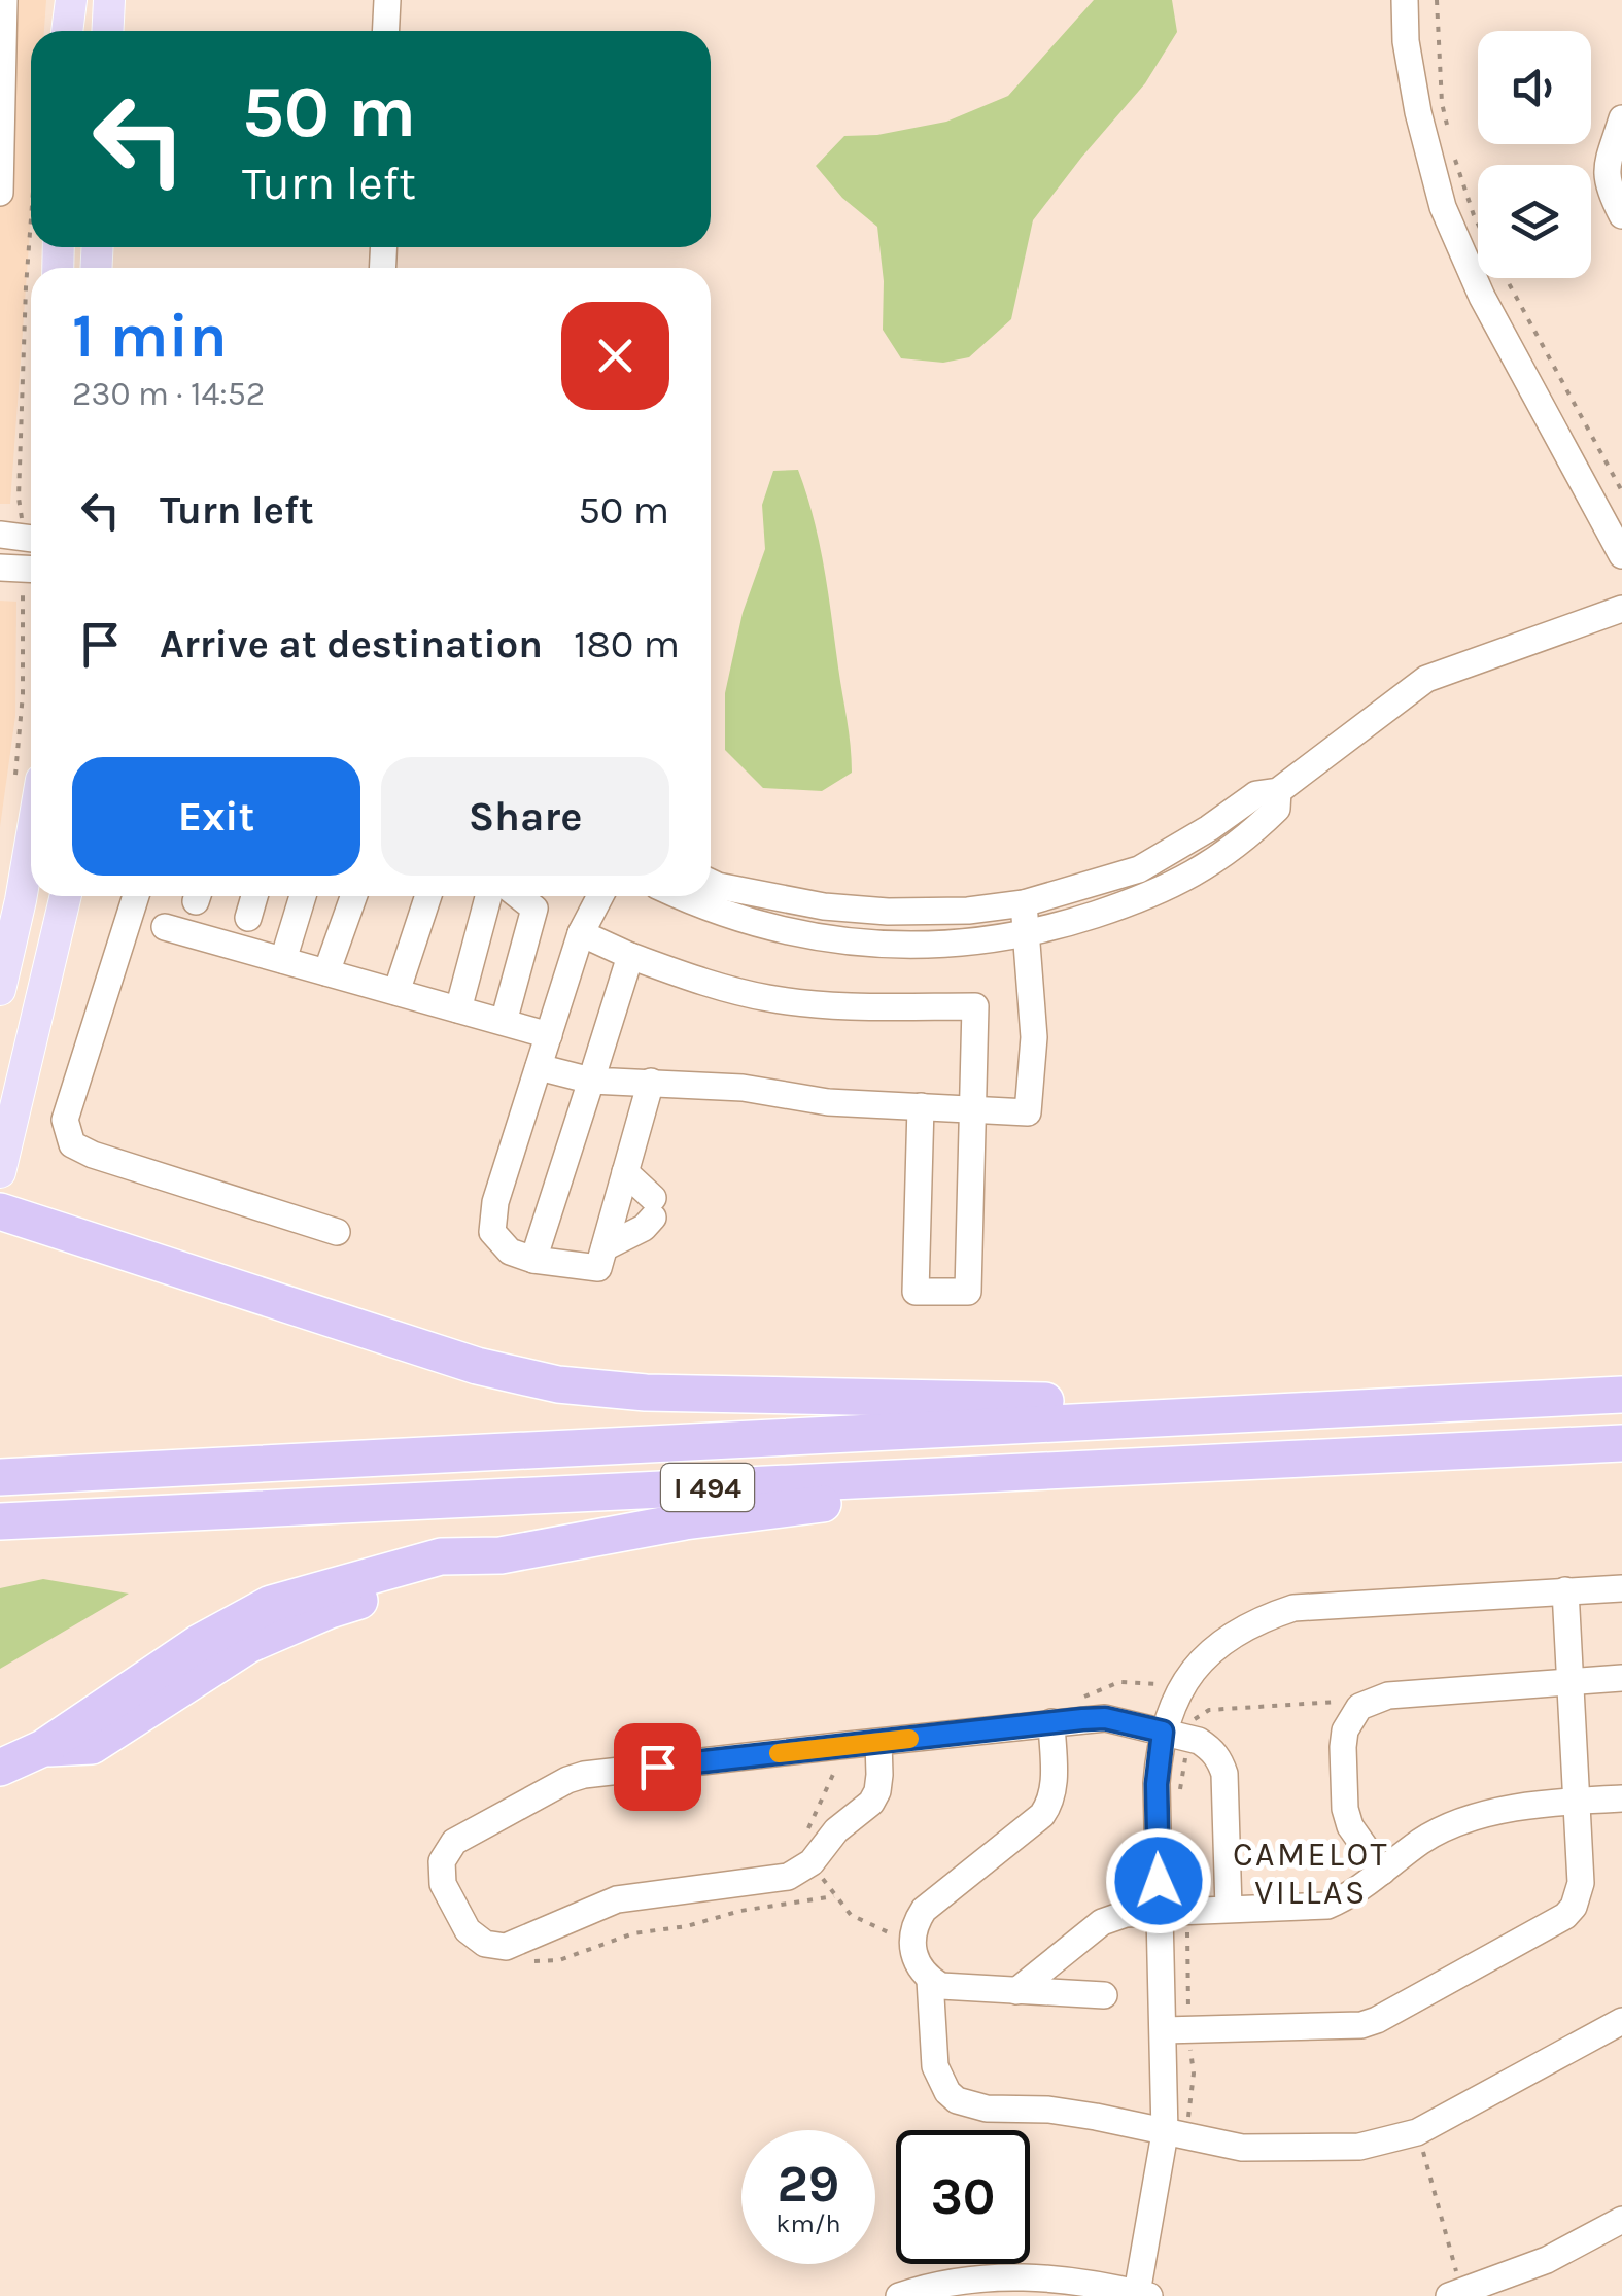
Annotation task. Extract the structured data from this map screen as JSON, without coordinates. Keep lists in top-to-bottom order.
{
  "streets": {
    "highway": ["I 494"]
  },
  "districts": ["CAMELOT VILLAS"],
  "page": {
    "turn": ["50 m", "Turn left"],
    "heading": ["1 min", "230 m · 14:52"],
    "list": [
      {
        "name": "Turn left",
        "value": "50 m"
      },
      {
        "name": "Arrive at destination",
        "value": "180 m"
      }
    ],
    "buttons": ["Exit", "Share"],
    "speed": "29 km/h",
    "limit": "30"
  }
}
